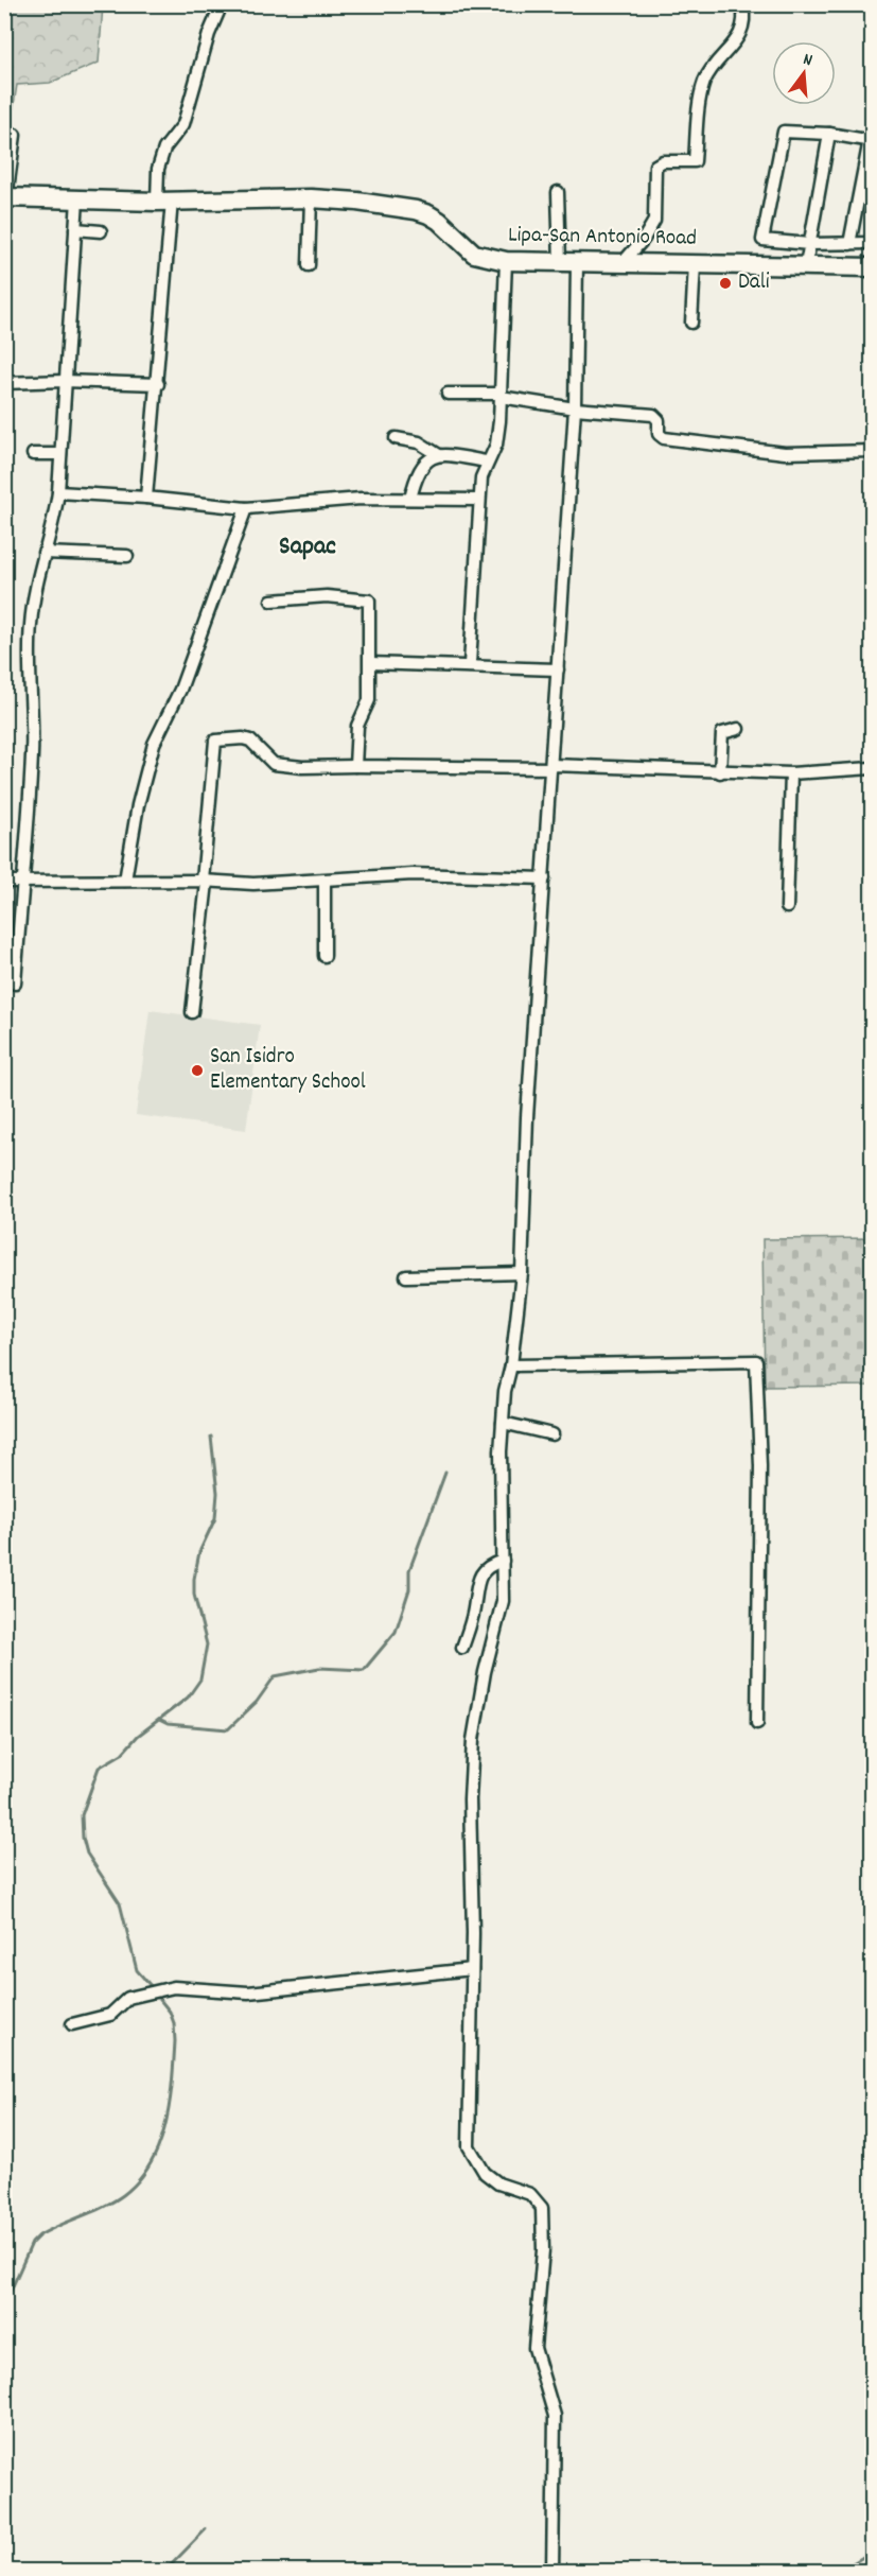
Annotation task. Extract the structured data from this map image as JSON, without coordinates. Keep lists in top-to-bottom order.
{
  "streets": {
    "main road": ["Lipa-San Antonio Road"]
  },
  "districts": ["Sapac"],
  "places": ["Dali", "San Isidro Elementary School"],
  "north": "top"
}
